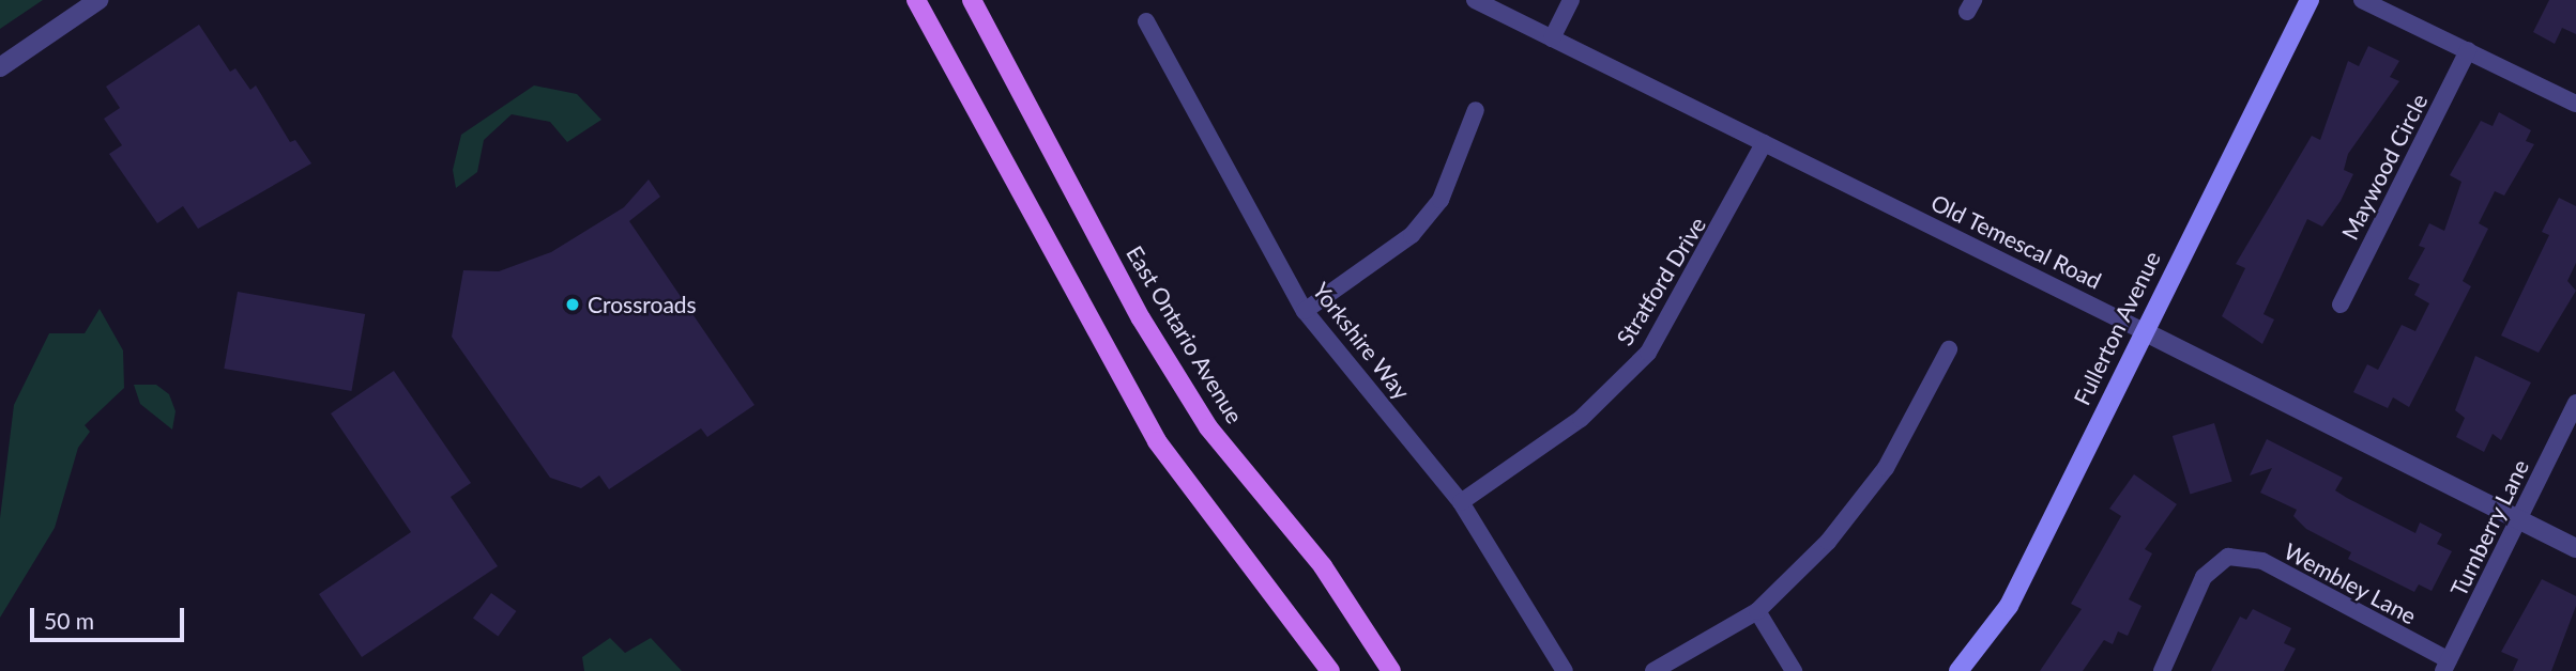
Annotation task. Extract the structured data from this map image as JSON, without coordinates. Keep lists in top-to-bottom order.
{
  "streets": {
    "main road": ["Fullerton Avenue", "East Ontario Avenue"],
    "street": [
      "Maywood Circle",
      "Old Temescal Road",
      "Stratford Drive",
      "Yorkshire Way",
      "Turnberry Lane",
      "Wembley Lane"
    ]
  },
  "crossings": [
    ["Old Temescal Road", "Stratford Drive"],
    ["Old Temescal Road", "Fullerton Avenue"],
    ["Old Temescal Road", "Turnberry Lane"],
    ["Stratford Drive", "Yorkshire Way"],
    ["Turnberry Lane", "Wembley Lane"]
  ],
  "places": ["Crossroads"],
  "scale_bar": "50 m"
}
